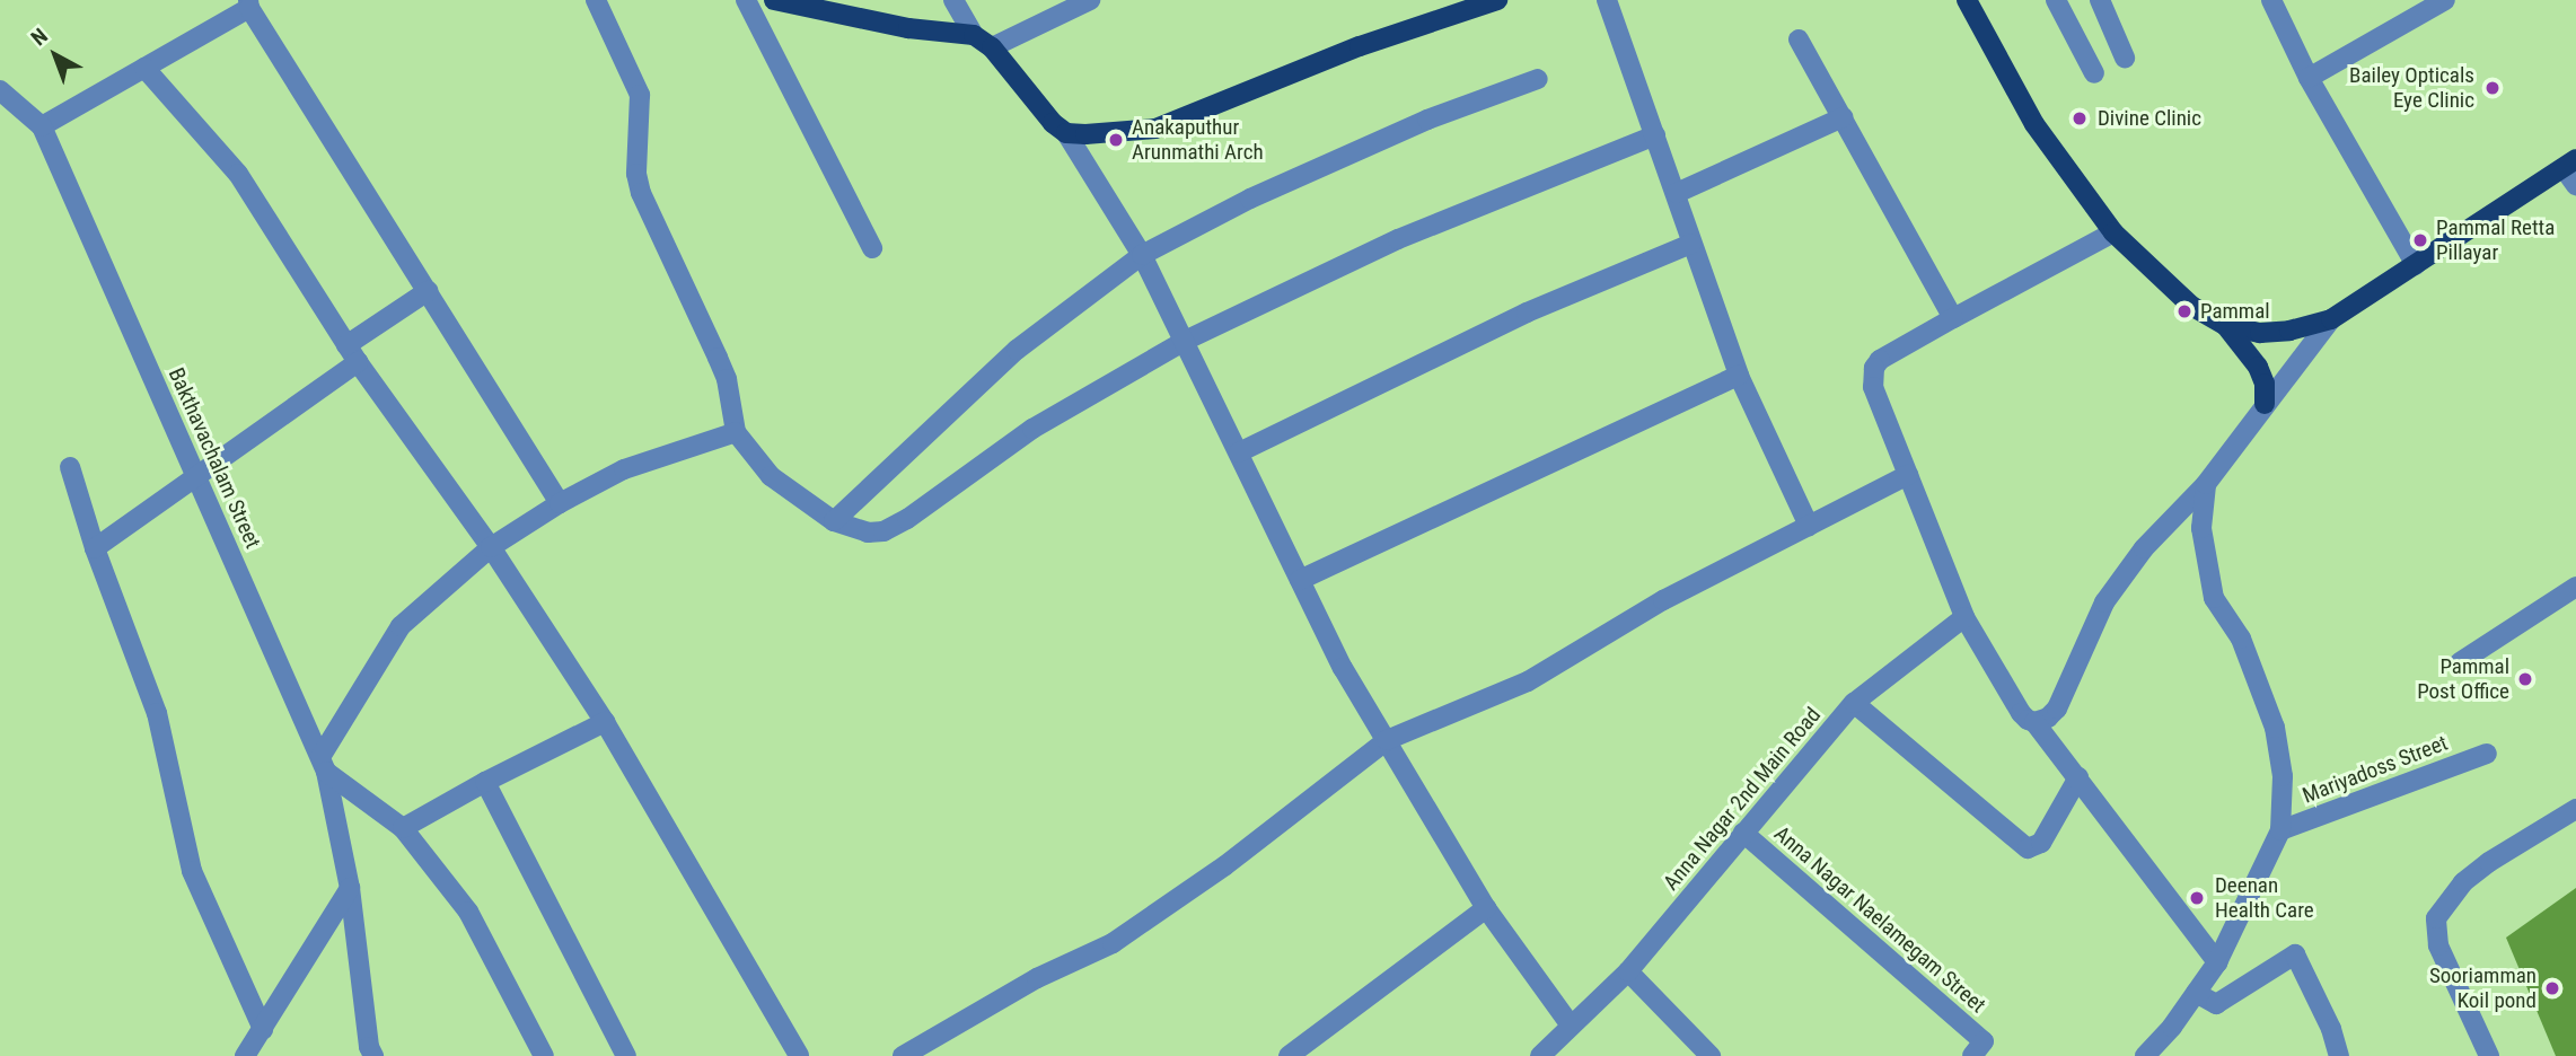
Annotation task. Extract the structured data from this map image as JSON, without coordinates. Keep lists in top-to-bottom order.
{
  "streets": {
    "street": [
      "Bakthavachalam Street",
      "Mariyadoss Street",
      "Anna Nagar 2nd Main Road",
      "Anna Nagar Naelamegam Street"
    ]
  },
  "crossings": [
    ["Anna Nagar 2nd Main Road", "Anna Nagar Naelamegam Street"]
  ],
  "places": [
    "Bailey Opticals Eye Clinic",
    "Divine Clinic",
    "Anakaputhur Arunmathi Arch",
    "Pammal Retta Pillayar",
    "Pammal",
    "Pammal Post Office",
    "Deenan Health Care",
    "Sooriamman Koil pond"
  ],
  "north": "top left"
}
